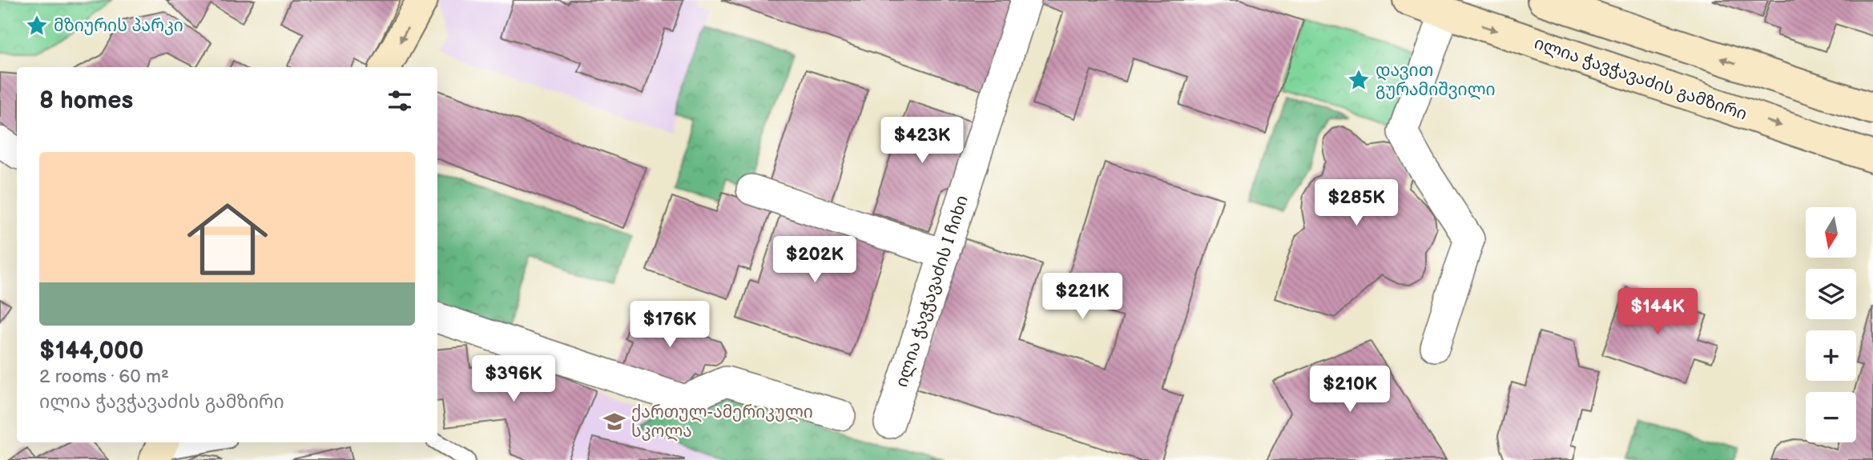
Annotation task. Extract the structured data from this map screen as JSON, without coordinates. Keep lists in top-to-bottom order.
{
  "streets": {
    "main road": ["ილია ჭავჭავაძის გამზირი"],
    "street": ["ილია ჭავჭავაძის I ჩიხი"]
  },
  "places": {
    "place": ["მზიურის პარკი", "დავით გურამიშვილი"],
    "school or university": ["ქართულ-ამერიკული სკოლა"]
  },
  "north": "bottom",
  "page": {
    "heading": "8 homes",
    "price": [
      "$423K",
      "$285K",
      "$202K",
      "$221K",
      "$144K",
      "$176K",
      "$396K",
      "$210K"
    ],
    "list": [
      {
        "name": "$144,000",
        "note": "2 rooms · 60 m² · ილია ჭავჭავაძის გამზირი"
      }
    ],
    "map_buttons": ["+", "−"]
  }
}
